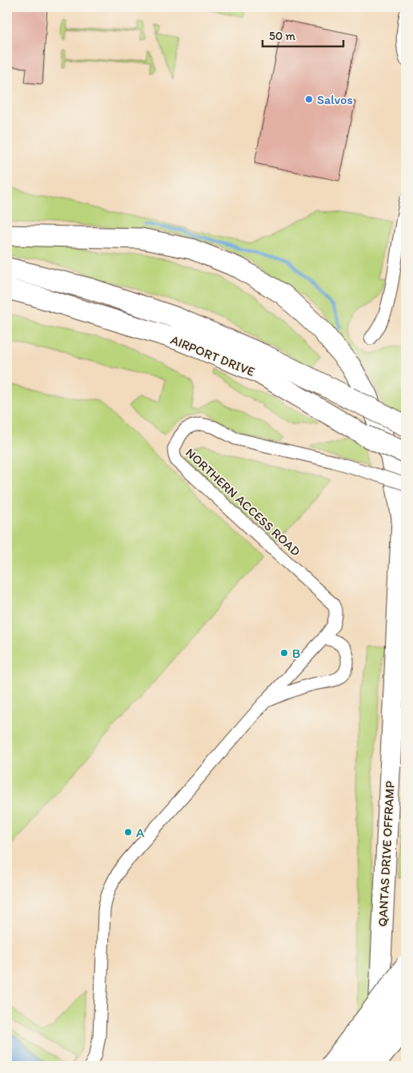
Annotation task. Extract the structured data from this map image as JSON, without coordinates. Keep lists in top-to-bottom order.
{
  "streets": {
    "highway": ["AIRPORT DRIVE", "QANTAS DRIVE OFFRAMP"],
    "street": ["NORTHERN ACCESS ROAD"]
  },
  "places": ["Salvos", "B", "A"],
  "scale_bar": "50 m"
}
